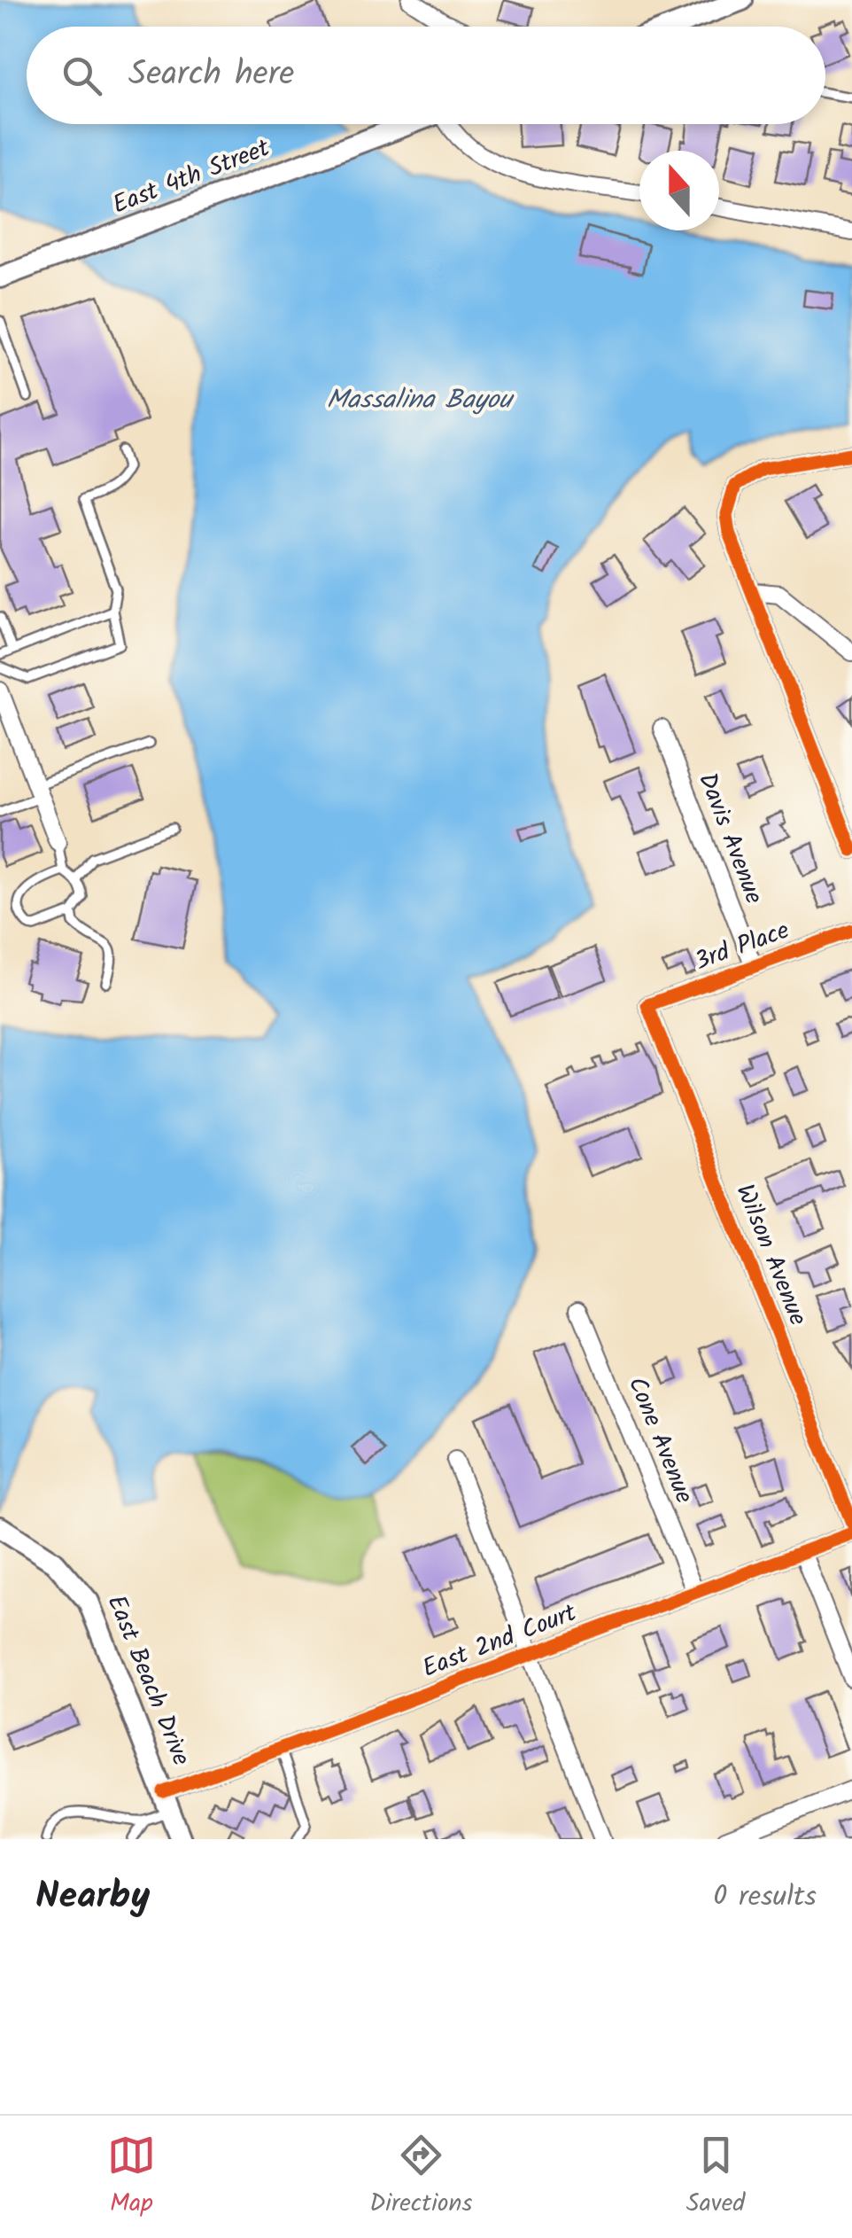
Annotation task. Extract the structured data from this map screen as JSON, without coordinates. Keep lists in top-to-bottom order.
{
  "streets": {
    "street": [
      "East 4th Street",
      "Davis Avenue",
      "3rd Place",
      "Wilson Avenue",
      "Cone Avenue",
      "East 2nd Court",
      "East Beach Drive"
    ]
  },
  "crossings": [
    ["Davis Avenue", "3rd Place"],
    ["3rd Place", "Wilson Avenue"],
    ["Cone Avenue", "East 2nd Court"],
    ["East 2nd Court", "East Beach Drive"]
  ],
  "water": ["Massalina Bayou"],
  "north": "top",
  "page": {
    "search": "Search here",
    "heading": ["Nearby", "0 results"],
    "nav": ["Map", "Directions", "Saved"]
  }
}
